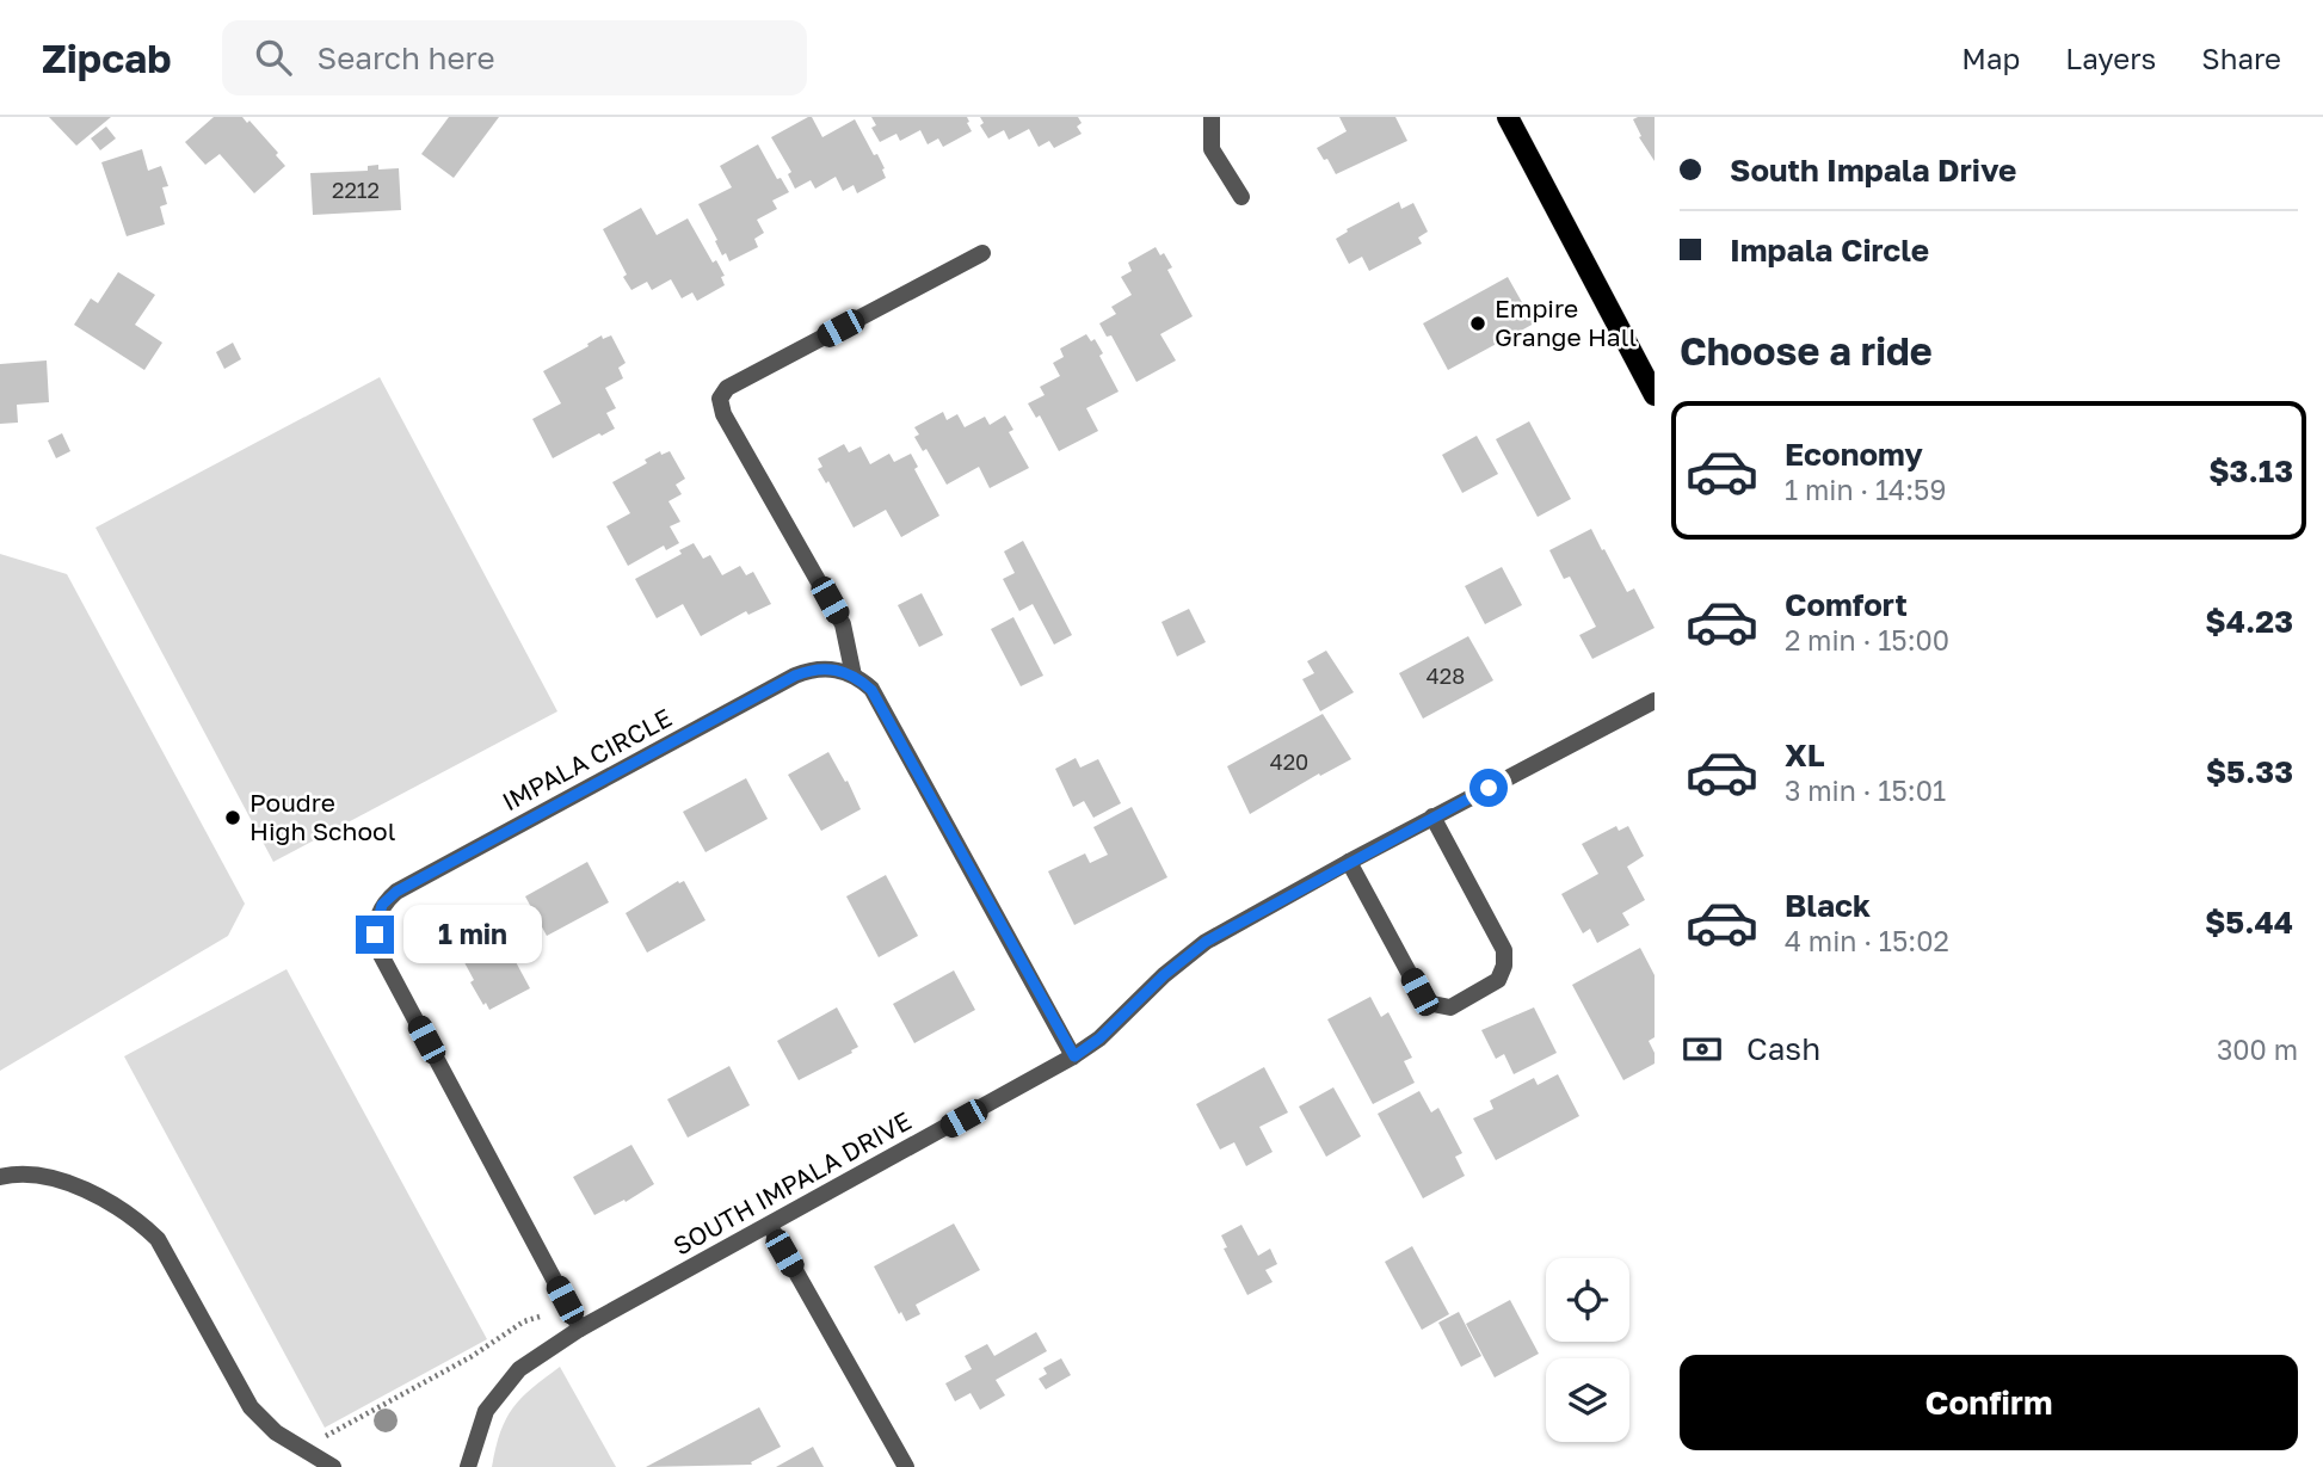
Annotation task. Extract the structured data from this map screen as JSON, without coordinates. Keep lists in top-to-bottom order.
{
  "streets": {
    "street": ["IMPALA CIRCLE", "SOUTH IMPALA DRIVE"]
  },
  "crossings": [
    ["IMPALA CIRCLE", "SOUTH IMPALA DRIVE"]
  ],
  "places": ["Empire Grange Hall", "Poudre High School"],
  "house_numbers": ["2212", "428", "420"],
  "page": {
    "header": "Zipcab",
    "search": "Search here",
    "nav": ["Map", "Layers", "Share"],
    "banner": ["South Impala Drive", "Impala Circle"],
    "heading": "Choose a ride",
    "list": [
      {
        "name": "Economy",
        "note": "1 min · 14:59",
        "value": "$3.13"
      },
      {
        "name": "Comfort",
        "note": "2 min · 15:00",
        "value": "$4.23"
      },
      {
        "name": "XL",
        "note": "3 min · 15:01",
        "value": "$5.33"
      },
      {
        "name": "Black",
        "note": "4 min · 15:02",
        "value": "$5.44"
      }
    ],
    "bubble": "1 min",
    "pay": ["Cash", "300 m"],
    "buttons": "Confirm"
  }
}
